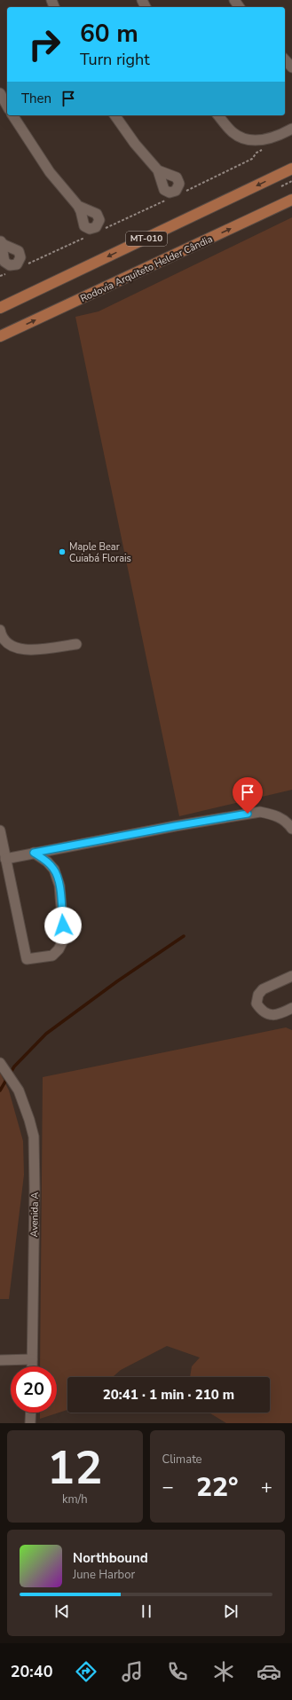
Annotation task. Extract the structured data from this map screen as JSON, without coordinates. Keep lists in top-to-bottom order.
{
  "streets": {
    "main road": ["MT-010", "Rodovia Arquiteto Helder Cândia"],
    "street": ["Avenida A"]
  },
  "places": ["Maple Bear Cuiabá Florais"],
  "page": {
    "turn": ["60 m", "Turn right"],
    "then": "Then",
    "limit": "20",
    "trip": "20:41 · 1 min · 210 m",
    "tile": [
      ["12", "km/h"],
      "Climate"
    ],
    "heat": ["−", "22°", "+"],
    "song": ["Northbound", "June Harbor"],
    "tabs": "20:40"
  }
}
